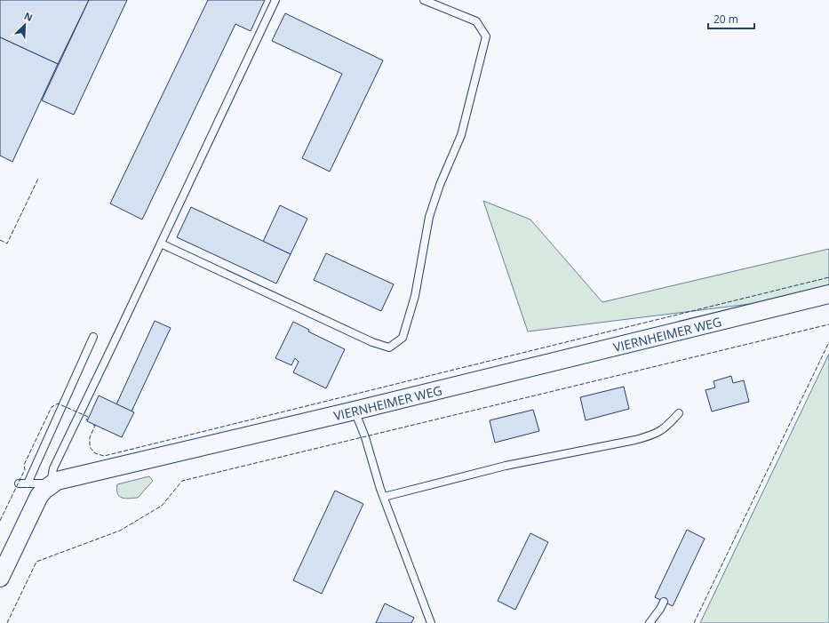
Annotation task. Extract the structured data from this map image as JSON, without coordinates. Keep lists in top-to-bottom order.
{
  "streets": {
    "street": ["VIERNHEIMER WEG"]
  },
  "scale_bar": "20 m",
  "north": "top right"
}
